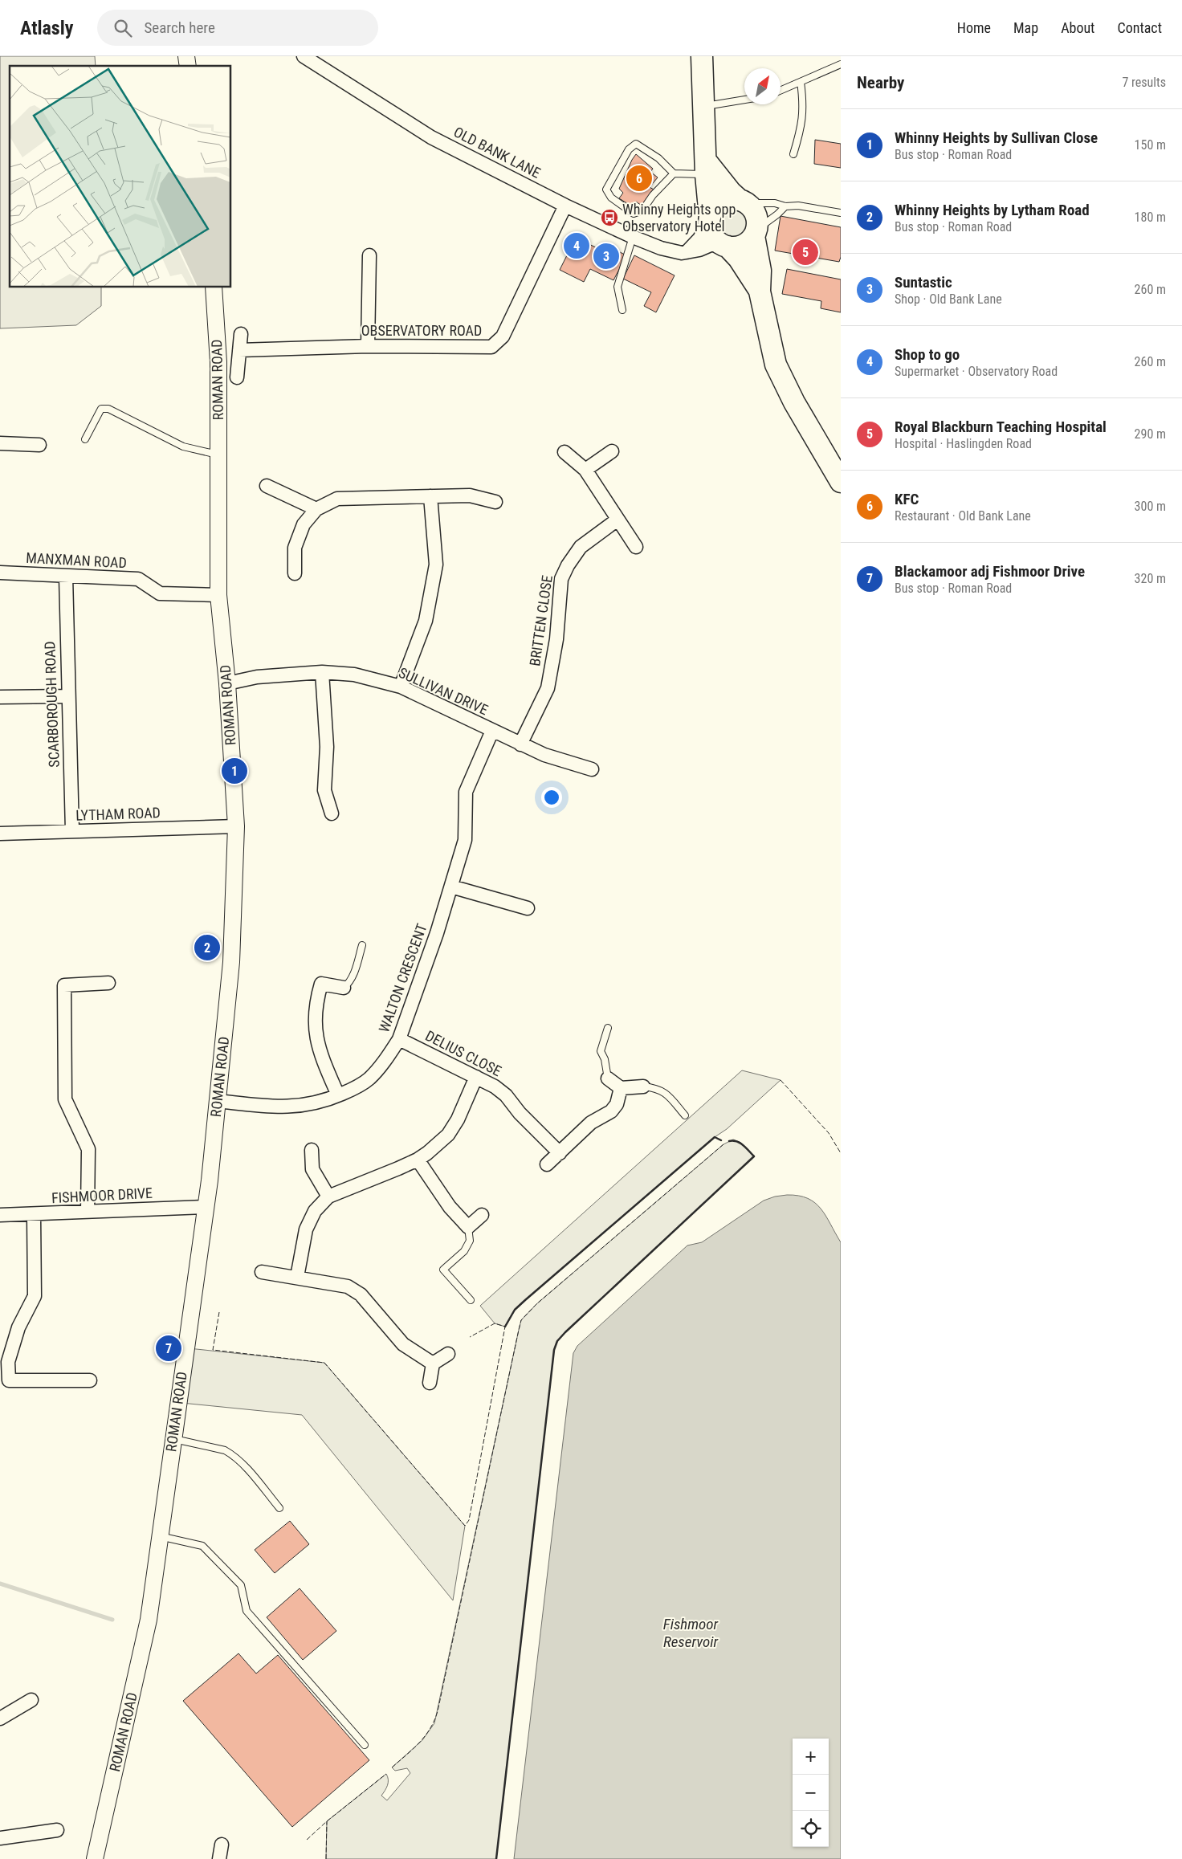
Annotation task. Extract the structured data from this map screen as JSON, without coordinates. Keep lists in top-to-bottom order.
{
  "streets": {
    "street": [
      "OLD BANK LANE",
      "OBSERVATORY ROAD",
      "ROMAN ROAD",
      "MANXMAN ROAD",
      "BRITTEN CLOSE",
      "SULLIVAN DRIVE",
      "SCARBOROUGH ROAD",
      "LYTHAM ROAD",
      "WALTON CRESCENT",
      "DELIUS CLOSE",
      "FISHMOOR DRIVE"
    ]
  },
  "crossings": [
    ["OLD BANK LANE", "OBSERVATORY ROAD"],
    ["ROMAN ROAD", "MANXMAN ROAD"],
    ["ROMAN ROAD", "SULLIVAN DRIVE"],
    ["ROMAN ROAD", "LYTHAM ROAD"],
    ["ROMAN ROAD", "WALTON CRESCENT"],
    ["ROMAN ROAD", "FISHMOOR DRIVE"],
    ["MANXMAN ROAD", "SCARBOROUGH ROAD"],
    ["BRITTEN CLOSE", "SULLIVAN DRIVE"],
    ["SULLIVAN DRIVE", "WALTON CRESCENT"],
    ["SCARBOROUGH ROAD", "LYTHAM ROAD"],
    ["WALTON CRESCENT", "DELIUS CLOSE"]
  ],
  "water": ["Fishmoor Reservoir"],
  "places": {
    "bus stop": ["Whinny Heights opp Observatory Hotel"]
  },
  "north": "top right",
  "page": {
    "header": "Atlasly",
    "search": "Search here",
    "nav": [
      "Home",
      "Map",
      "About",
      "Contact"
    ],
    "heading": ["Nearby", "7 results"],
    "list": [
      {
        "mark": "1",
        "name": "Whinny Heights by Sullivan Close",
        "note": "Bus stop · Roman Road",
        "value": "150 m"
      },
      {
        "mark": "2",
        "name": "Whinny Heights by Lytham Road",
        "note": "Bus stop · Roman Road",
        "value": "180 m"
      },
      {
        "mark": "3",
        "name": "Suntastic",
        "note": "Shop · Old Bank Lane",
        "value": "260 m"
      },
      {
        "mark": "4",
        "name": "Shop to go",
        "note": "Supermarket · Observatory Road",
        "value": "260 m"
      },
      {
        "mark": "5",
        "name": "Royal Blackburn Teaching Hospital",
        "note": "Hospital · Haslingden Road",
        "value": "290 m"
      },
      {
        "mark": "6",
        "name": "KFC",
        "note": "Restaurant · Old Bank Lane",
        "value": "300 m"
      },
      {
        "mark": "7",
        "name": "Blackamoor adj Fishmoor Drive",
        "note": "Bus stop · Roman Road",
        "value": "320 m"
      }
    ],
    "pins": [
      "6",
      "4",
      "5",
      "3",
      "1",
      "2",
      "7"
    ],
    "map_buttons": ["+", "−"]
  }
}
